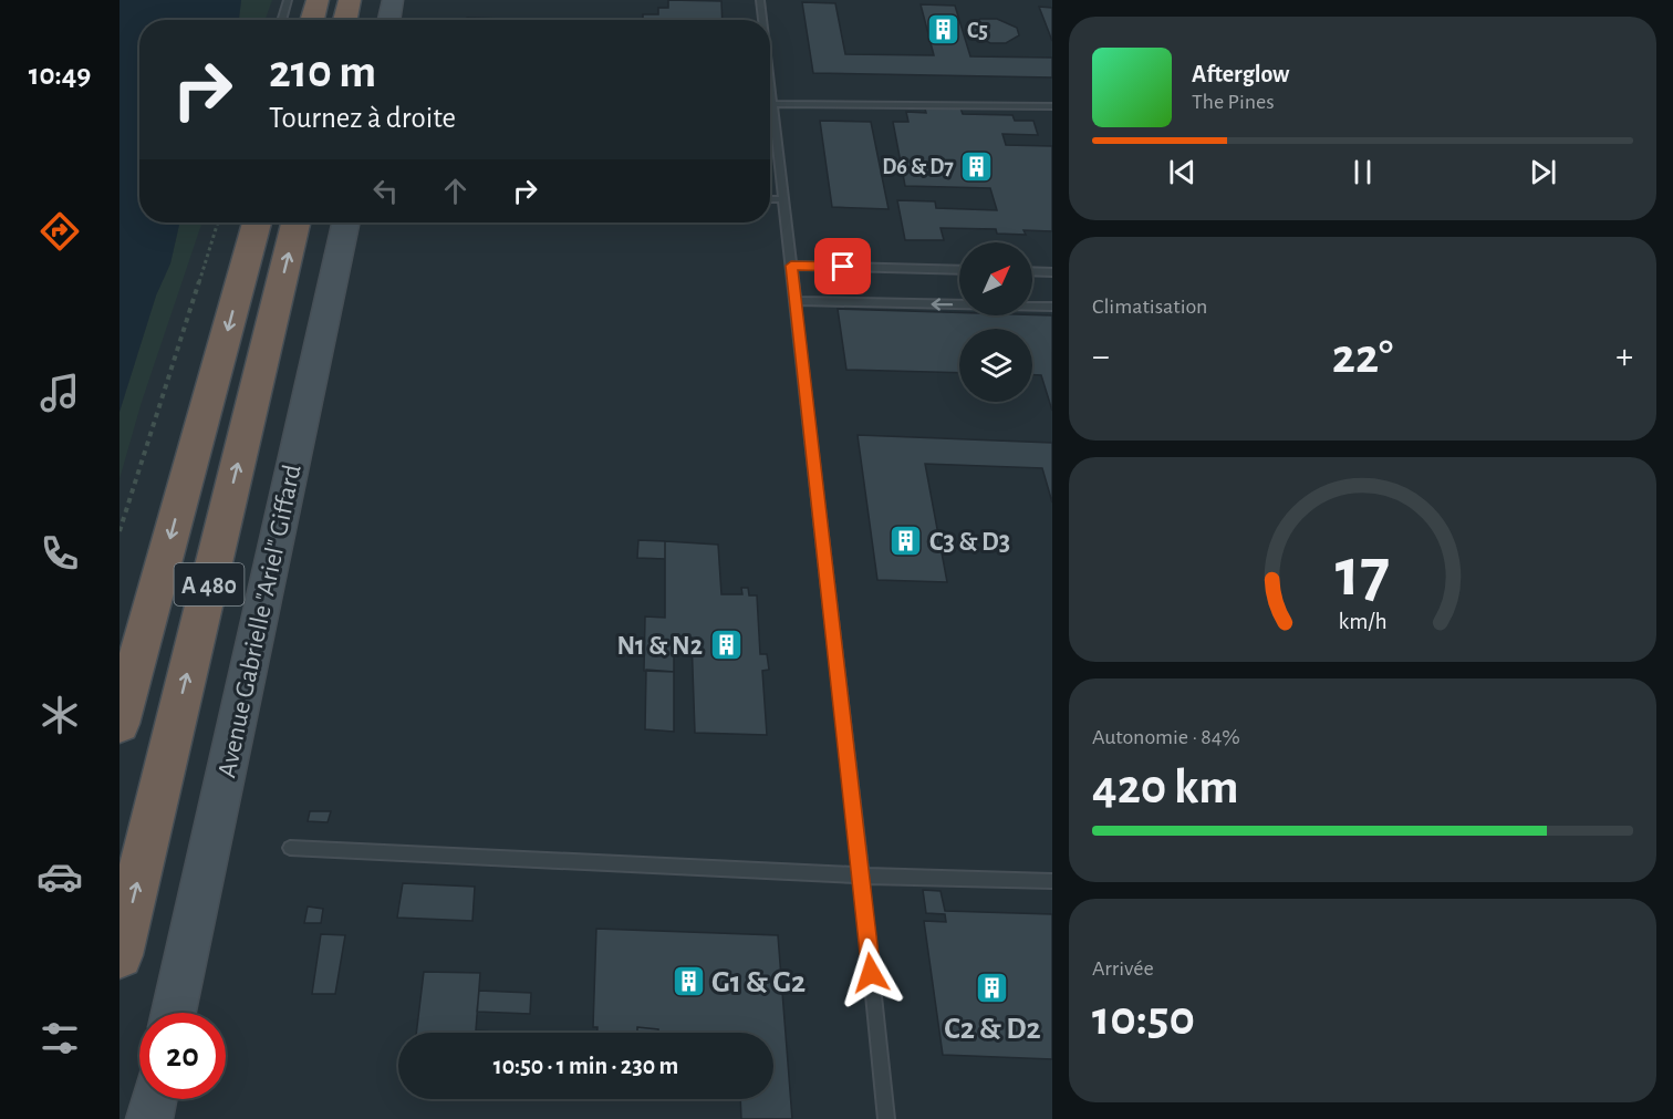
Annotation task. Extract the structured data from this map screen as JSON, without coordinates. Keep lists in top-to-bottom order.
{
  "streets": {
    "highway": ["A 480"],
    "street": ["Avenue Gabrielle \"Ariel\" Giffard"]
  },
  "places": {
    "building": [
      "C5",
      "D6 & D7",
      "C3 & D3",
      "N1 & N2",
      "G1 & G2",
      "C2 & D2"
    ]
  },
  "north": "top right",
  "page": {
    "tabs": "10:49",
    "turn": ["210 m", "Tournez à droite"],
    "song": ["Afterglow", "The Pines"],
    "tile": [
      "Climatisation",
      ["Autonomie · 84%", "420 km"],
      ["Arrivée", "10:50"]
    ],
    "heat": ["−", "22°", "+"],
    "limit": "20",
    "trip": "10:50 · 1 min · 230 m",
    "gauge": ["17", "km/h"]
  }
}
